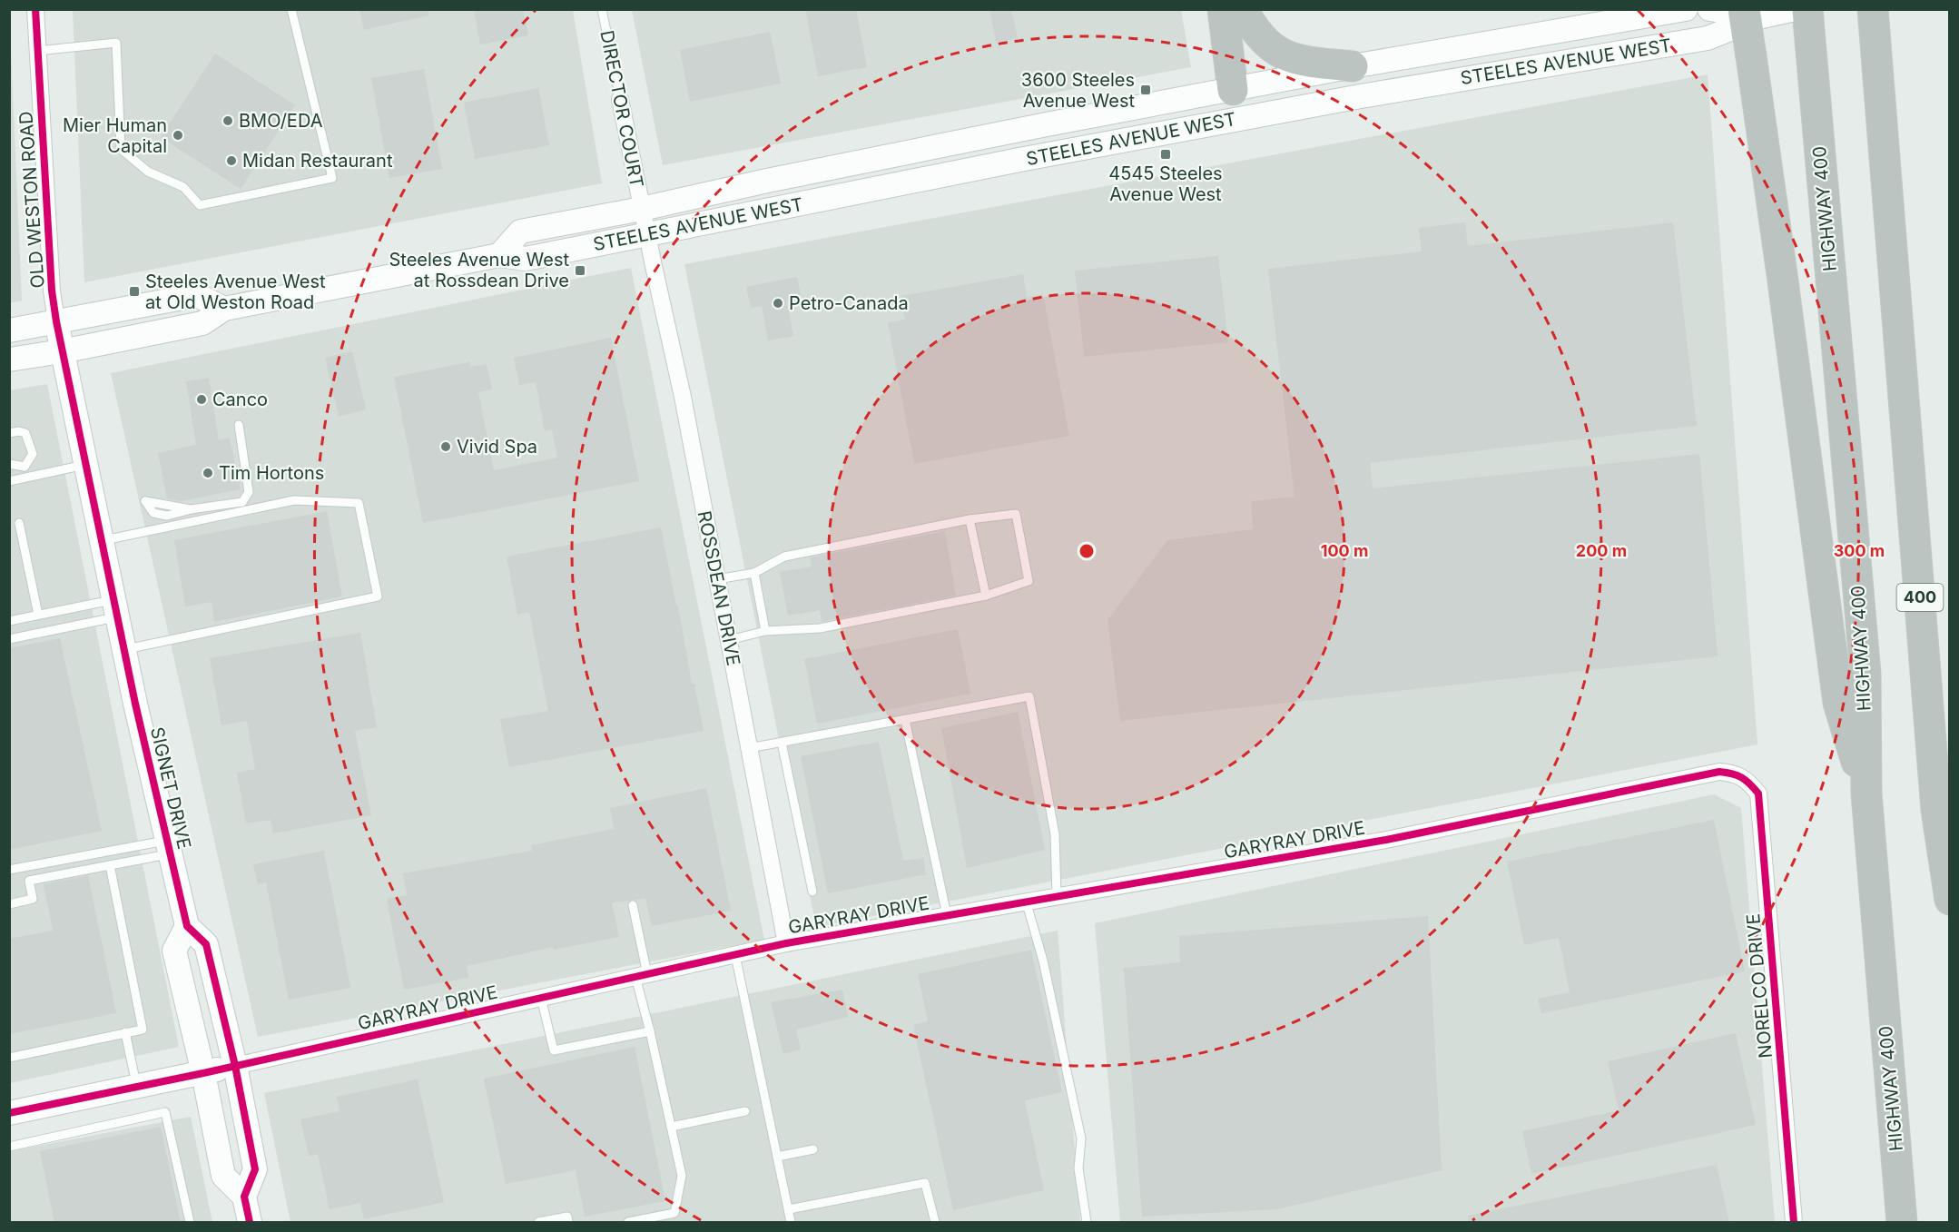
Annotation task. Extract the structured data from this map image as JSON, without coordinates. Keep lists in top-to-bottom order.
{
  "streets": {
    "highway": ["HIGHWAY 400", "400"],
    "main road": ["STEELES AVENUE WEST", "SIGNET DRIVE", "GARYRAY DRIVE"],
    "street": [
      "DIRECTOR COURT",
      "OLD WESTON ROAD",
      "ROSSDEAN DRIVE",
      "NORELCO DRIVE"
    ]
  },
  "crossings": [
    ["STEELES AVENUE WEST", "DIRECTOR COURT"],
    ["STEELES AVENUE WEST", "ROSSDEAN DRIVE"],
    ["STEELES AVENUE WEST", "SIGNET DRIVE"],
    ["DIRECTOR COURT", "ROSSDEAN DRIVE"],
    ["OLD WESTON ROAD", "SIGNET DRIVE"],
    ["ROSSDEAN DRIVE", "GARYRAY DRIVE"],
    ["GARYRAY DRIVE", "NORELCO DRIVE"]
  ],
  "places": {
    "transit": [
      "3600 Steeles Avenue West",
      "4545 Steeles Avenue West",
      "Steeles Avenue West at Rossdean Drive",
      "Steeles Avenue West at Old Weston Road"
    ],
    "other": [
      "BMO/EDA",
      "Mier Human Capital",
      "Midan Restaurant",
      "Petro-Canada",
      "Canco",
      "Vivid Spa",
      "Tim Hortons"
    ]
  },
  "rings": ["100 m", "200 m", "300 m"]
}
